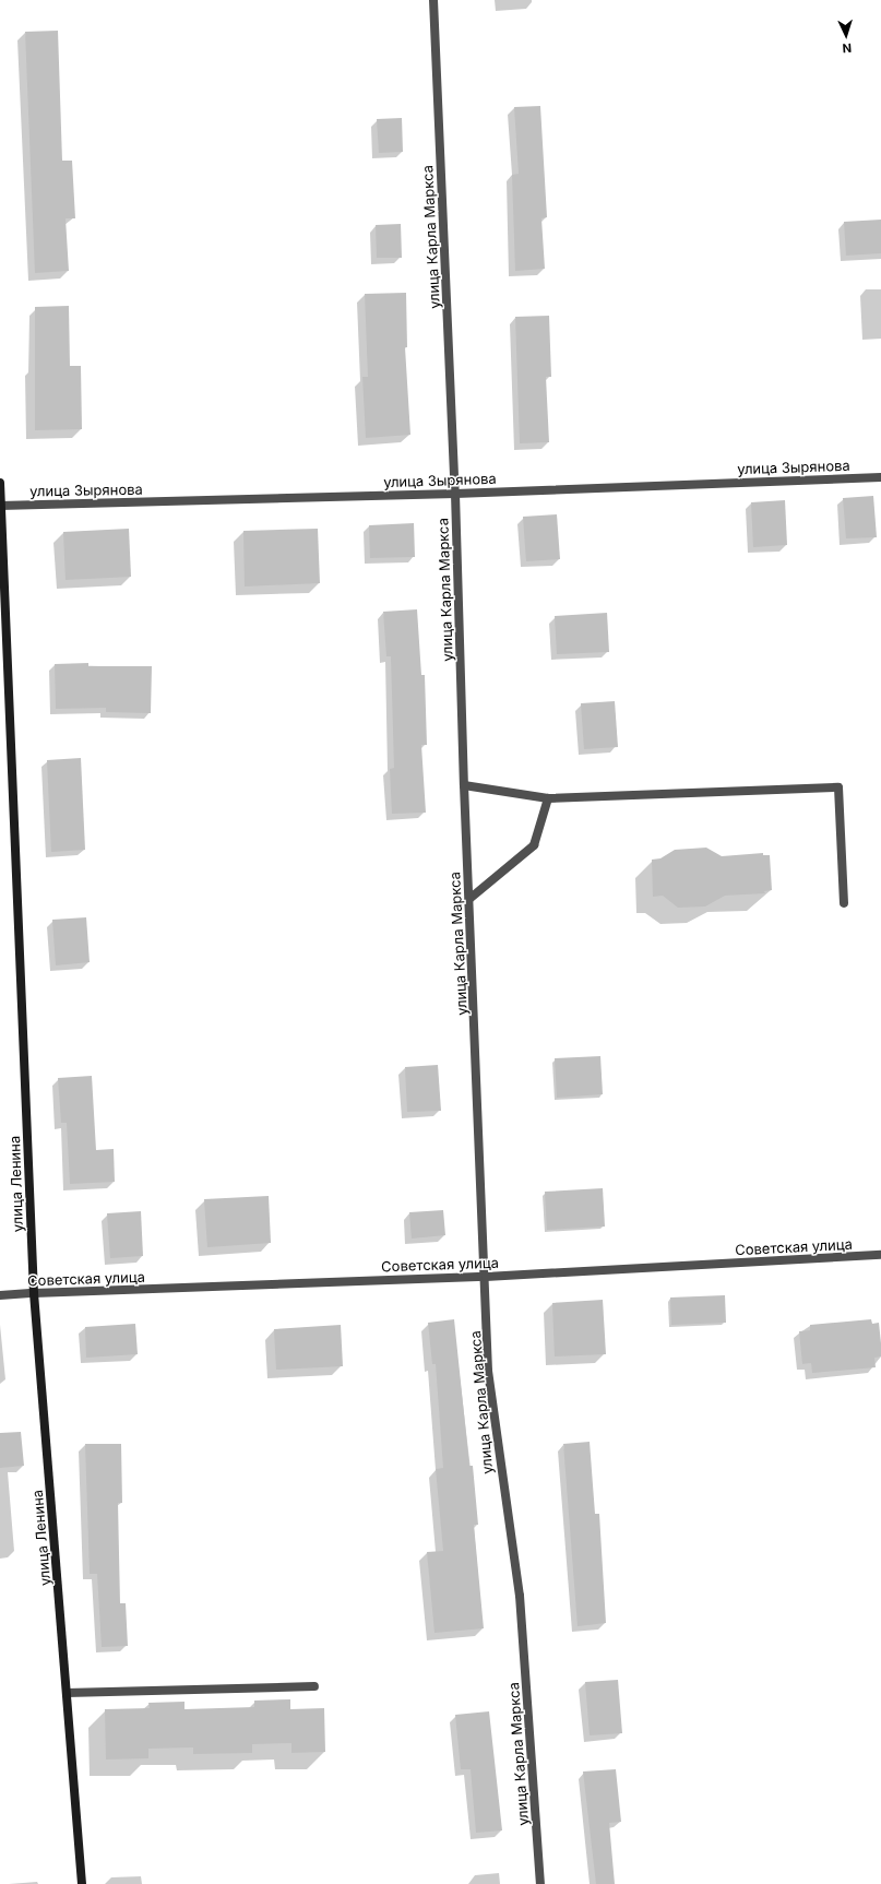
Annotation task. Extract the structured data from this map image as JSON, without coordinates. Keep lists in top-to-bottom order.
{
  "streets": {
    "main road": ["улица Ленина"],
    "street": ["улица Карла Маркса", "улица Зырянова", "Советская улица"]
  },
  "crossings": [
    ["улица Карла Маркса", "улица Зырянова"],
    ["улица Карла Маркса", "Советская улица"],
    ["улица Зырянова", "улица Ленина"],
    ["улица Ленина", "Советская улица"]
  ],
  "north": "bottom"
}
